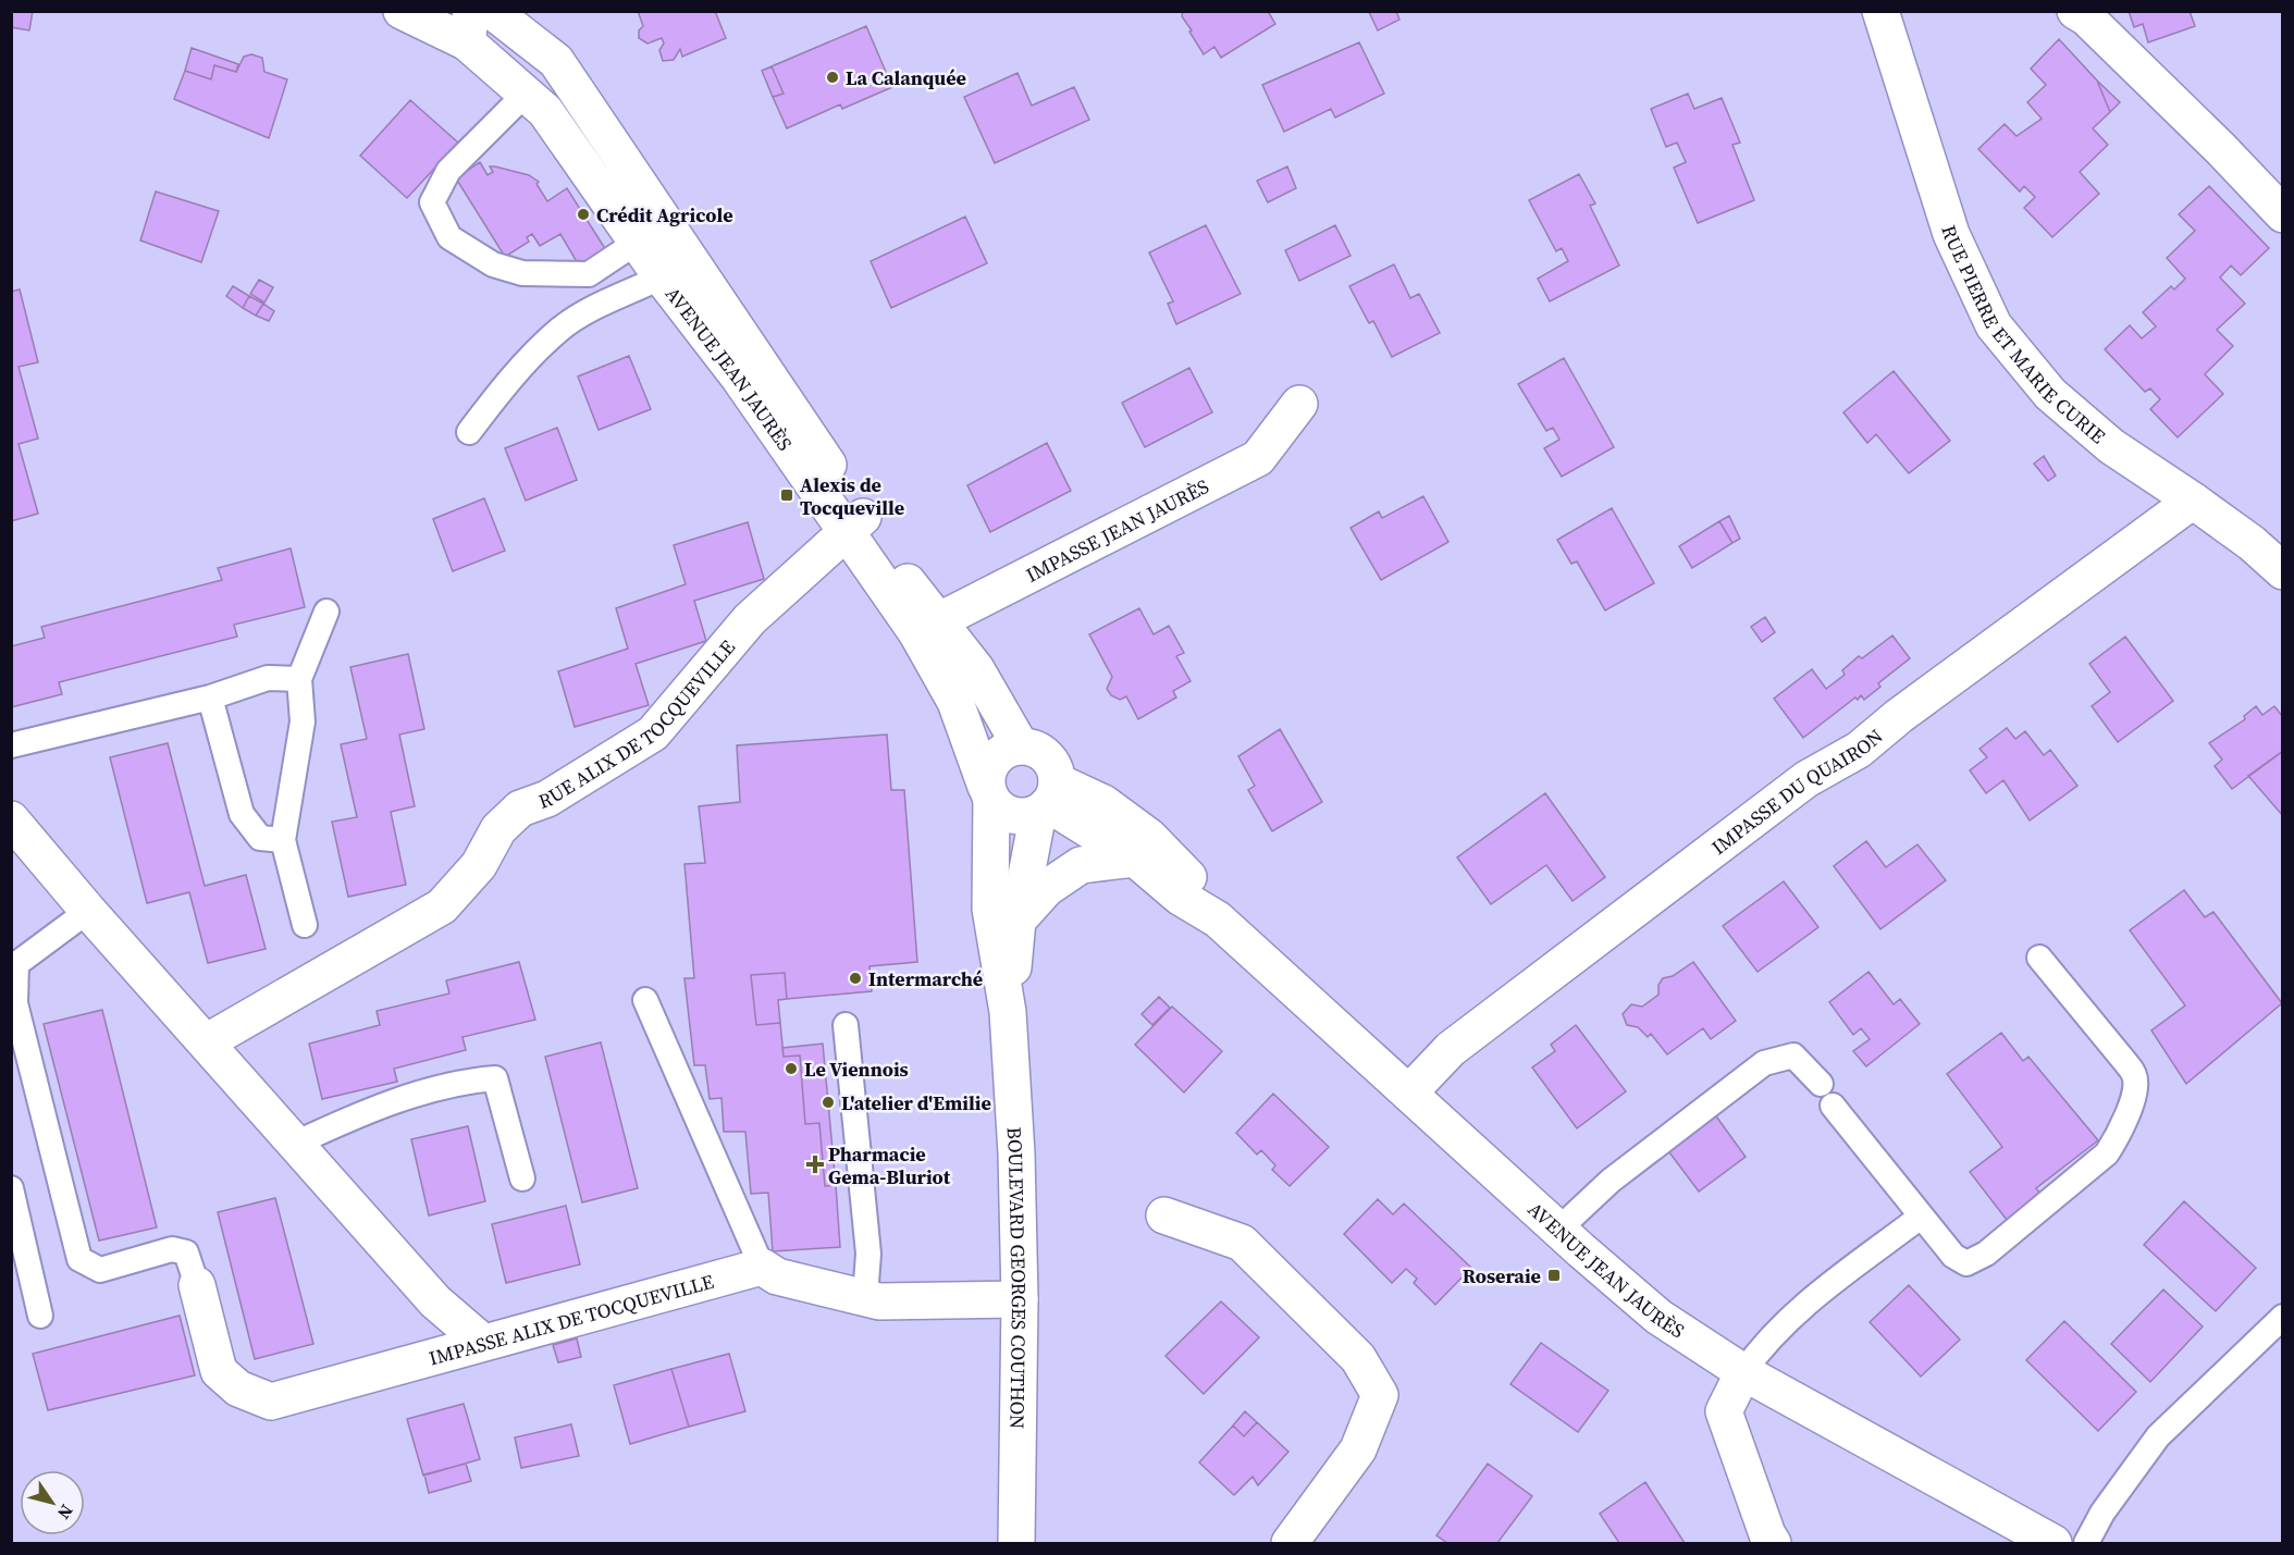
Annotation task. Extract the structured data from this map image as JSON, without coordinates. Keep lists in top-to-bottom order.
{
  "streets": {
    "street": [
      "RUE PIERRE ET MARIE CURIE",
      "AVENUE JEAN JAURÈS",
      "IMPASSE JEAN JAURÈS",
      "RUE ALIX DE TOCQUEVILLE",
      "IMPASSE DU QUAIRON",
      "BOULEVARD GEORGES COUTHON",
      "IMPASSE ALIX DE TOCQUEVILLE"
    ]
  },
  "crossings": [
    ["RUE PIERRE ET MARIE CURIE", "IMPASSE DU QUAIRON"],
    ["AVENUE JEAN JAURÈS", "IMPASSE JEAN JAURÈS"],
    ["AVENUE JEAN JAURÈS", "RUE ALIX DE TOCQUEVILLE"],
    ["AVENUE JEAN JAURÈS", "IMPASSE DU QUAIRON"],
    ["AVENUE JEAN JAURÈS", "BOULEVARD GEORGES COUTHON"]
  ],
  "places": {
    "other": [
      "La Calanquée",
      "Crédit Agricole",
      "Intermarché",
      "Le Viennois",
      "L'atelier d'Emilie"
    ],
    "transit": ["Alexis de Tocqueville", "Roseraie"],
    "health": ["Pharmacie Gema-Bluriot"]
  },
  "north": "bottom right"
}
